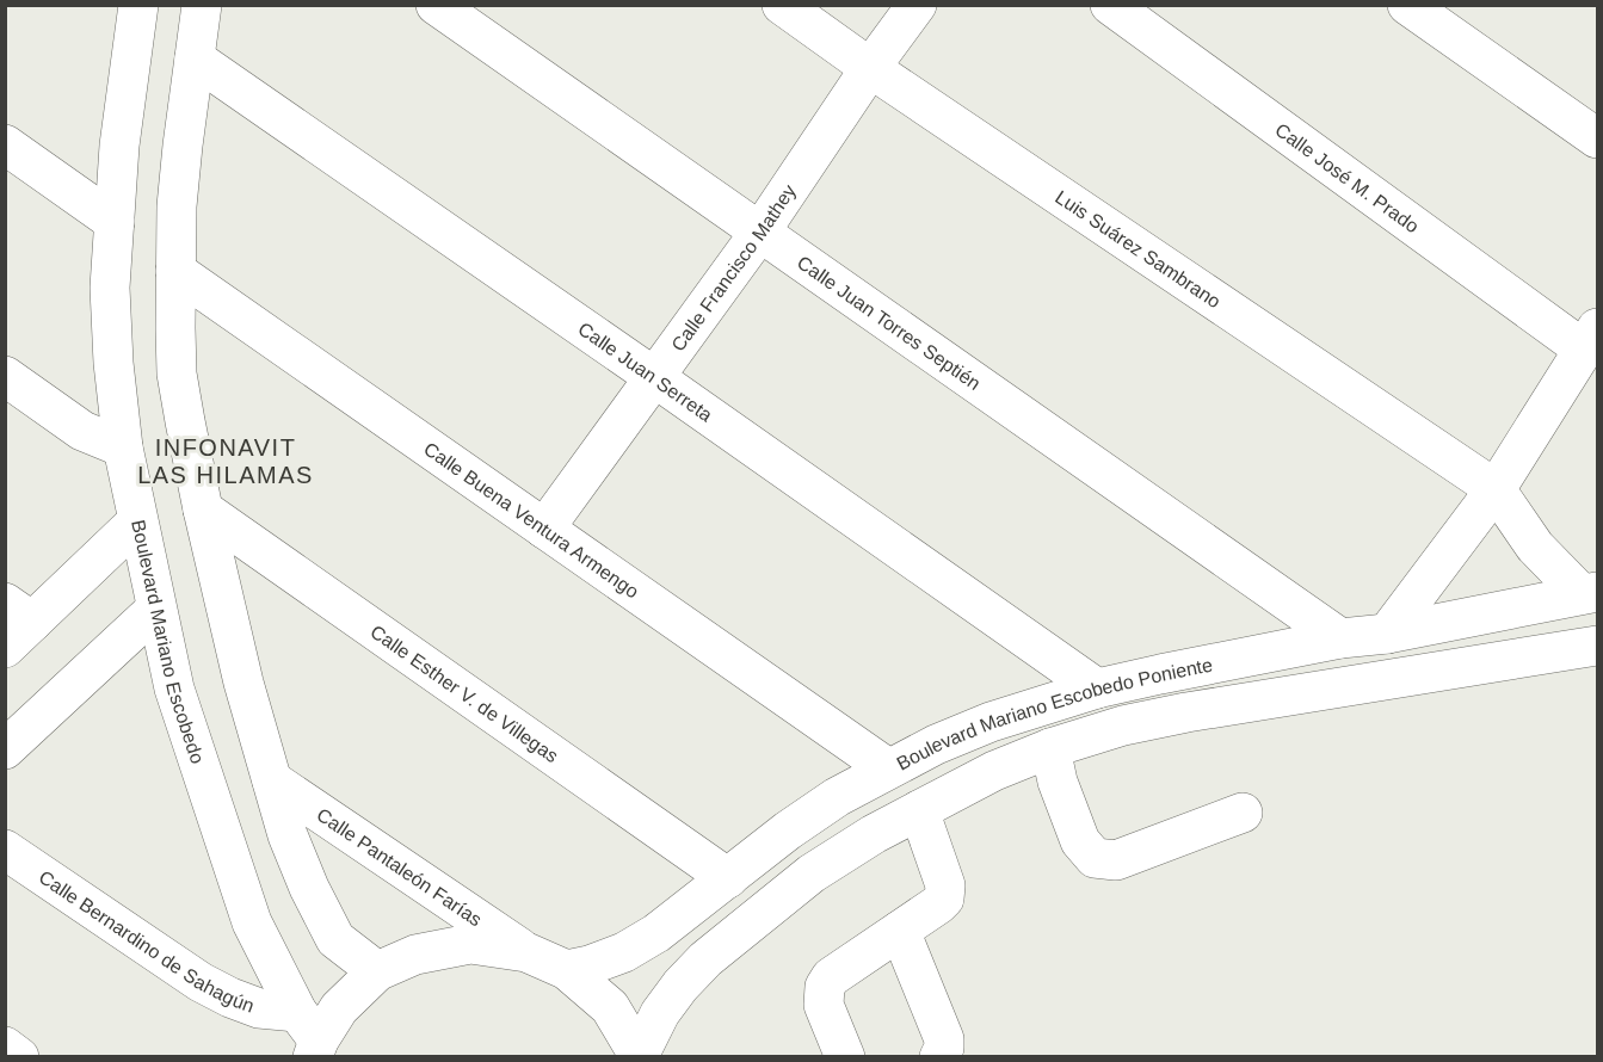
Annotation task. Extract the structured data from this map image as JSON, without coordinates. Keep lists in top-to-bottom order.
{
  "streets": {
    "street": [
      "Calle José M. Prado",
      "Luis Suárez Sambrano",
      "Calle Francisco Mathey",
      "Calle Juan Torres Septién",
      "Calle Juan Serreta",
      "Calle Buena Ventura Armengo",
      "Boulevard Mariano Escobedo",
      "Calle Esther V. de Villegas",
      "Boulevard Mariano Escobedo Poniente",
      "Calle Pantaleón Farías",
      "Calle Bernardino de Sahagún"
    ]
  },
  "crossings": [
    ["Luis Suárez Sambrano", "Calle Francisco Mathey"],
    ["Calle Francisco Mathey", "Calle Juan Torres Septién"],
    ["Calle Francisco Mathey", "Calle Juan Serreta"],
    ["Calle Francisco Mathey", "Calle Buena Ventura Armengo"],
    ["Calle Juan Torres Septién", "Boulevard Mariano Escobedo Poniente"],
    ["Calle Juan Serreta", "Boulevard Mariano Escobedo Poniente"],
    ["Calle Buena Ventura Armengo", "Boulevard Mariano Escobedo Poniente"],
    ["Boulevard Mariano Escobedo", "Calle Bernardino de Sahagún"],
    ["Calle Esther V. de Villegas", "Boulevard Mariano Escobedo Poniente"]
  ],
  "districts": ["INFONAVIT LAS HILAMAS"]
}
